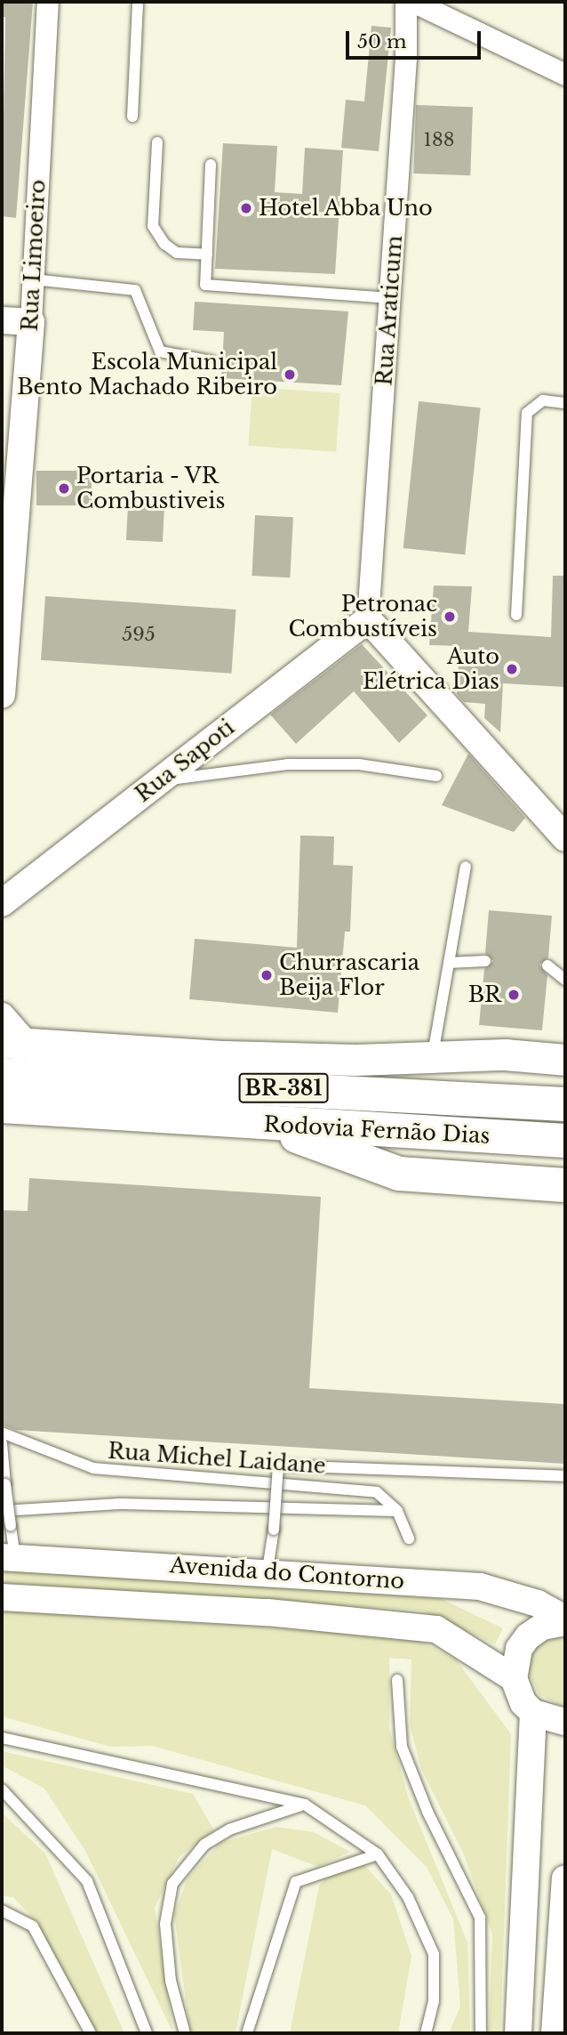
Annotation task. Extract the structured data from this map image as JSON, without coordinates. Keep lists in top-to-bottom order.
{
  "streets": {
    "highway": ["BR-381", "Rodovia Fernão Dias"],
    "street": [
      "Rua Limoeiro",
      "Rua Araticum",
      "Rua Sapoti",
      "Avenida do Contorno"
    ],
    "lane": ["Rua Michel Laidane"]
  },
  "crossings": [
    ["Rua Araticum", "Rua Sapoti"],
    ["BR-381", "Rodovia Fernão Dias"]
  ],
  "places": [
    "Hotel Abba Uno",
    "Escola Municipal Bento Machado Ribeiro",
    "Portaria - VR Combustiveis",
    "Petronac Combustíveis",
    "Auto Elétrica Dias",
    "Churrascaria Beija Flor",
    "BR"
  ],
  "house_numbers": ["188", "595"],
  "scale_bar": "50 m"
}
